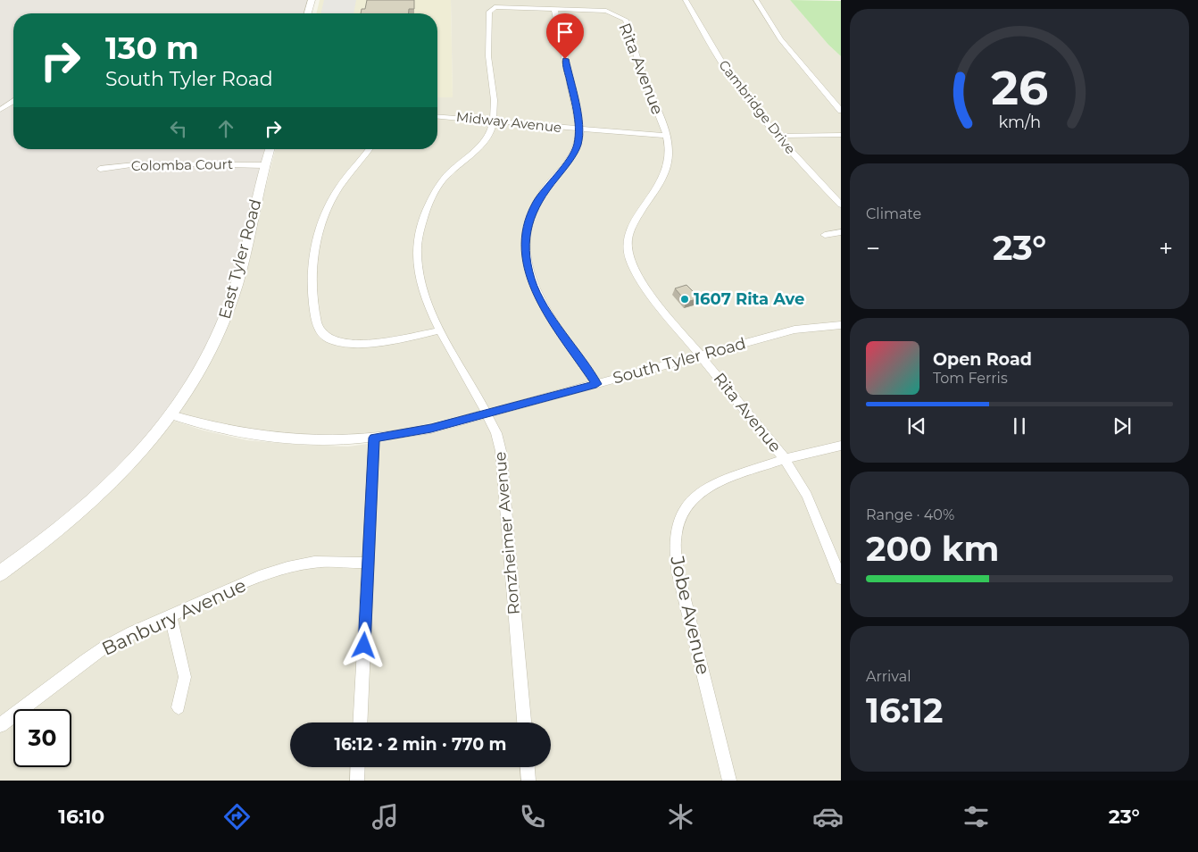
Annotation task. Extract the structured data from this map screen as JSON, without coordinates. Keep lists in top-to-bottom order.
{
  "streets": {
    "street": [
      "Rita Avenue",
      "Cambridge Drive",
      "Midway Avenue",
      "Colomba Court",
      "East Tyler Road",
      "South Tyler Road",
      "Ronzheimer Avenue",
      "Jobe Avenue",
      "Banbury Avenue"
    ]
  },
  "crossings": [
    ["Rita Avenue", "Midway Avenue"],
    ["Rita Avenue", "South Tyler Road"],
    ["Rita Avenue", "Ronzheimer Avenue"],
    ["Rita Avenue", "Jobe Avenue"],
    ["Midway Avenue", "Ronzheimer Avenue"],
    ["Colomba Court", "East Tyler Road"],
    ["East Tyler Road", "South Tyler Road"],
    ["South Tyler Road", "Ronzheimer Avenue"]
  ],
  "places": ["1607 Rita Ave"],
  "page": {
    "turn": ["130 m", "South Tyler Road"],
    "tile": [
      "Climate",
      ["Range · 40%", "200 km"],
      ["Arrival", "16:12"]
    ],
    "heat": ["−", "23°", "+"],
    "song": ["Open Road", "Tom Ferris"],
    "limit": "30",
    "trip": "16:12 · 2 min · 770 m",
    "tabs": ["16:10", "23°"],
    "gauge": ["26", "km/h"]
  }
}
